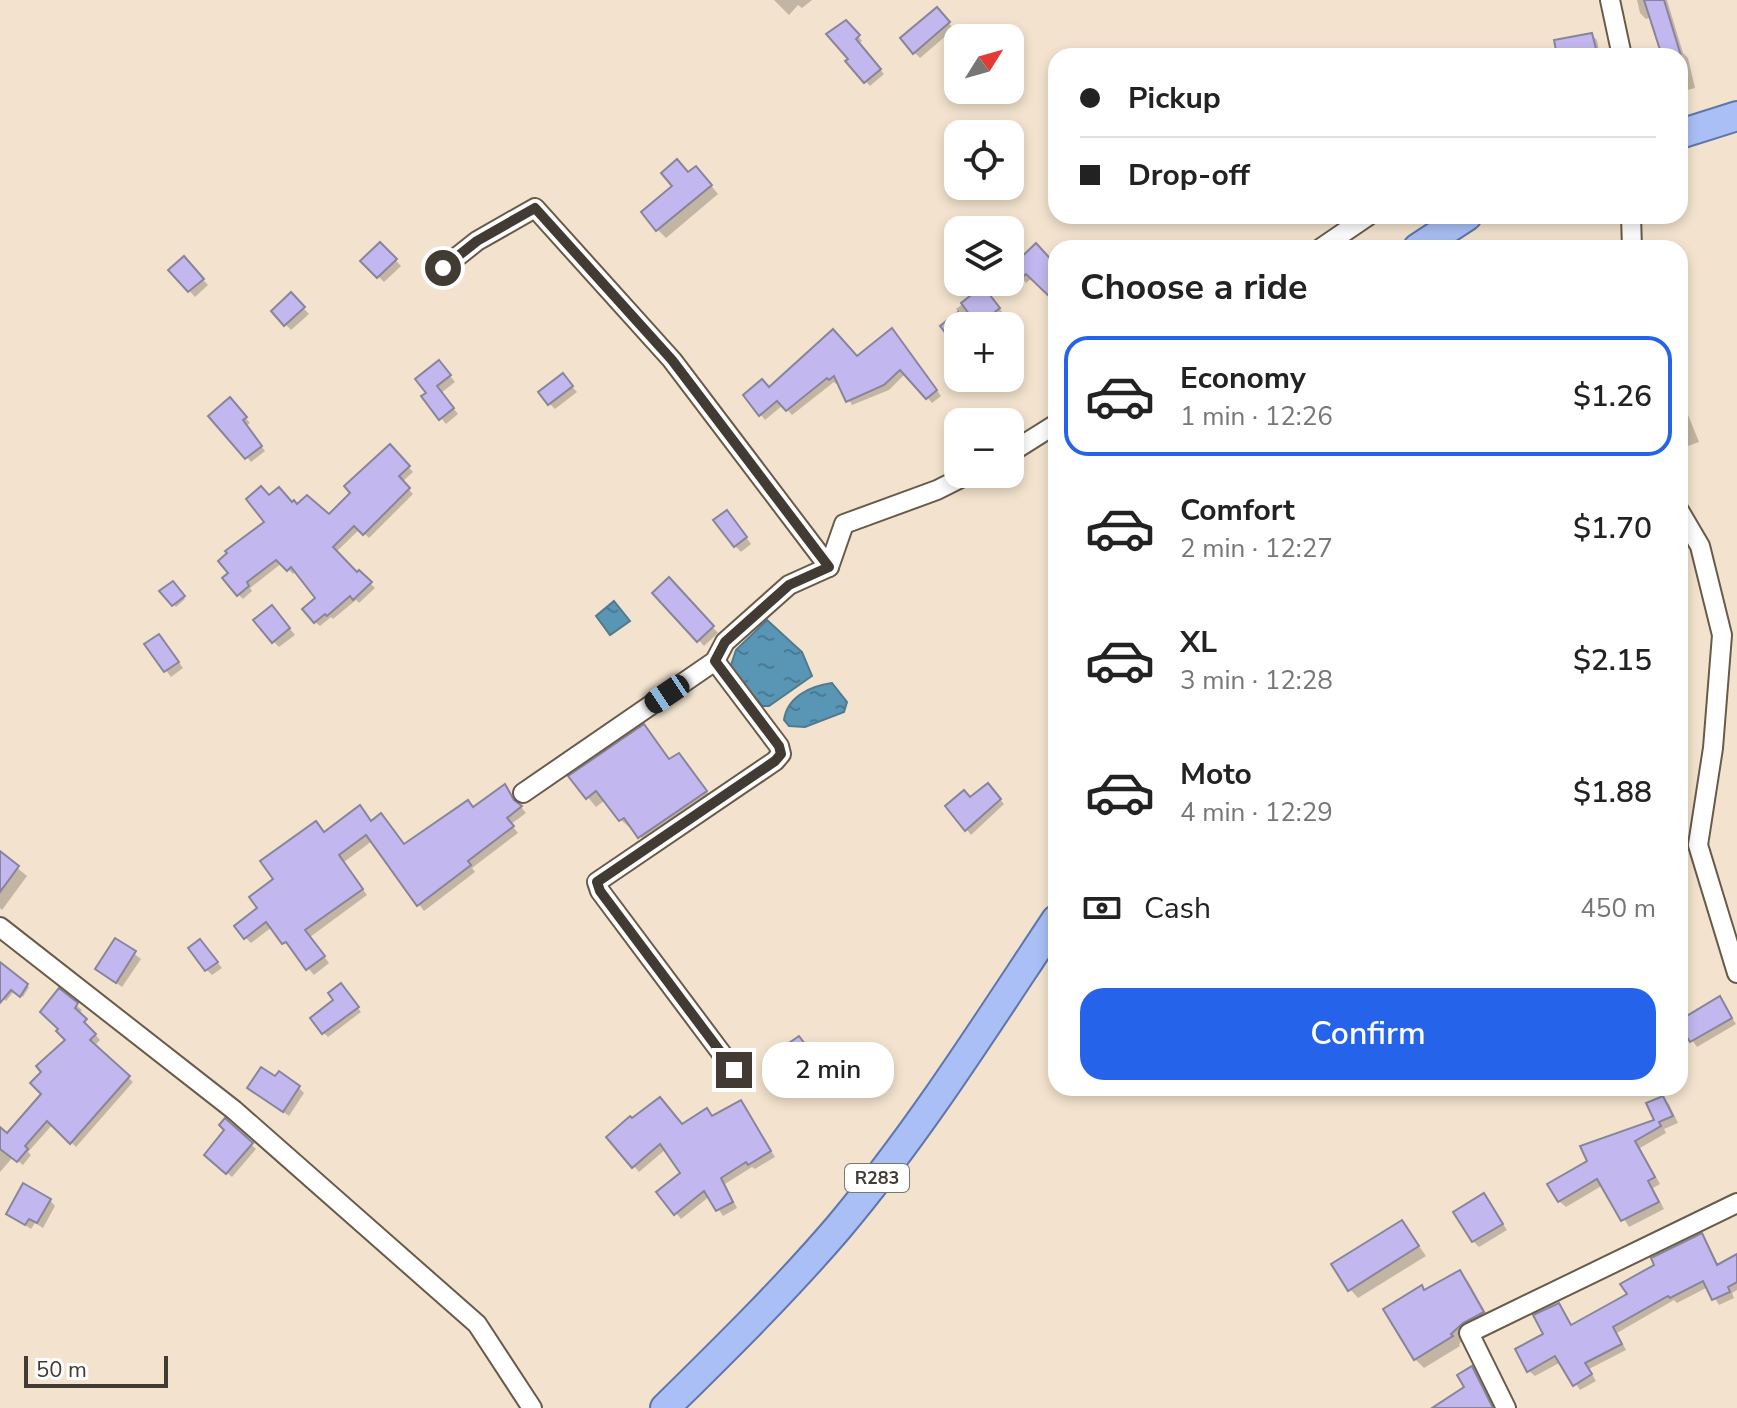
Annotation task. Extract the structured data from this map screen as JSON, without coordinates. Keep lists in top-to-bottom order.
{
  "streets": {
    "main road": ["R283"]
  },
  "scale_bar": "50 m",
  "north": "top right",
  "page": {
    "map_buttons": ["+", "−"],
    "banner": ["Pickup", "Drop-off"],
    "heading": "Choose a ride",
    "list": [
      {
        "name": "Economy",
        "note": "1 min · 12:26",
        "value": "$1.26"
      },
      {
        "name": "Comfort",
        "note": "2 min · 12:27",
        "value": "$1.70"
      },
      {
        "name": "XL",
        "note": "3 min · 12:28",
        "value": "$2.15"
      },
      {
        "name": "Moto",
        "note": "4 min · 12:29",
        "value": "$1.88"
      }
    ],
    "pay": ["Cash", "450 m"],
    "buttons": "Confirm",
    "bubble": "2 min",
    "scale": "50 m"
  }
}
